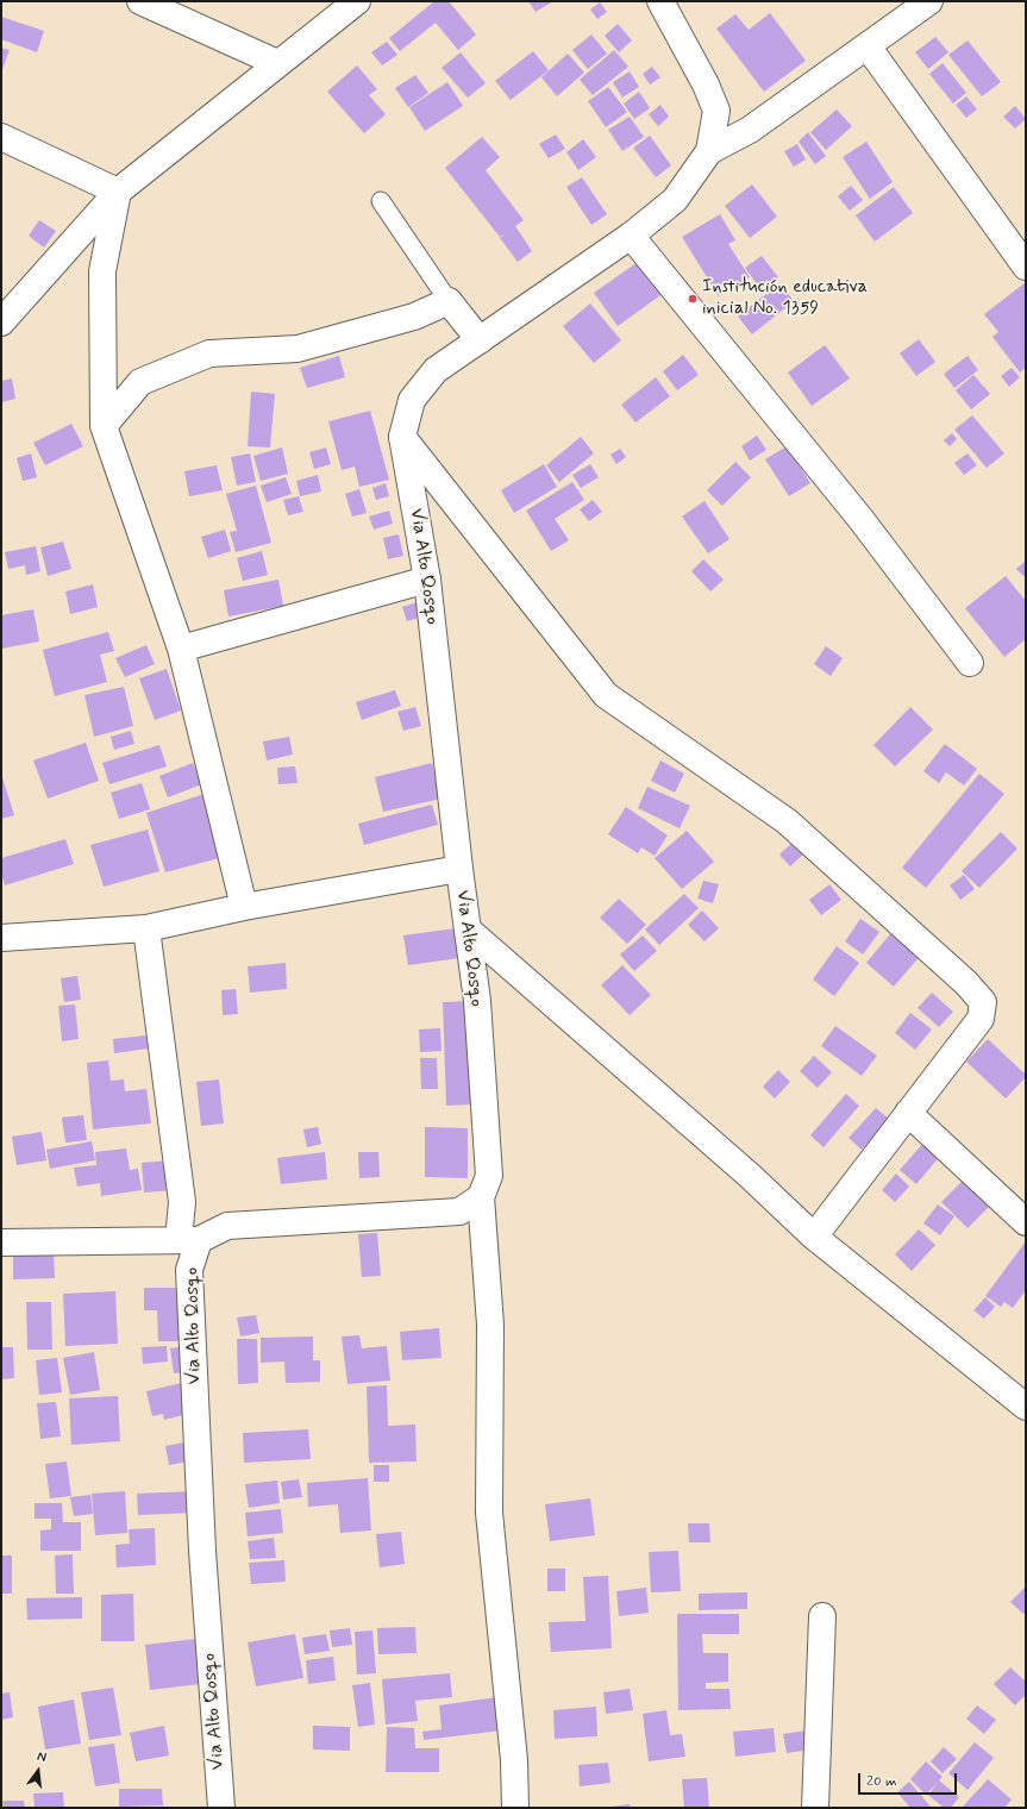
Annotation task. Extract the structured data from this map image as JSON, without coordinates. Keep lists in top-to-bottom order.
{
  "streets": {
    "street": ["Via Alto Qosqo"]
  },
  "places": ["Institución educativa inicial No. 1359"],
  "scale_bar": "20 m",
  "north": "top"
}
